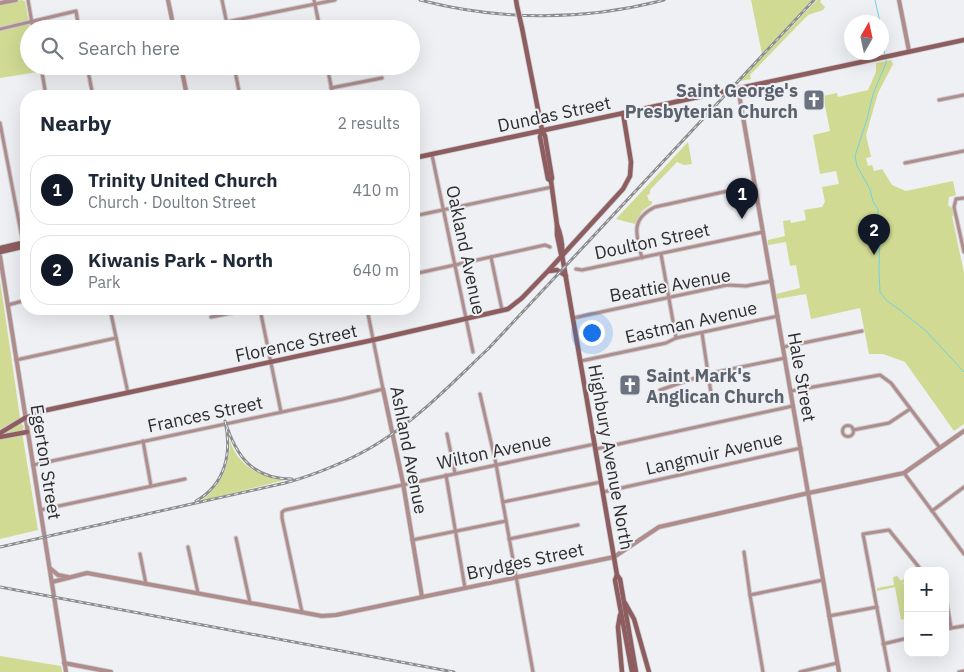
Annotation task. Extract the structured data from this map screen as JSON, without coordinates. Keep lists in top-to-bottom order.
{
  "streets": {
    "main road": ["Dundas Street", "Florence Street", "Highbury Avenue North"],
    "street": [
      "Doulton Street",
      "Oakland Avenue",
      "Beattie Avenue",
      "Eastman Avenue",
      "Hale Street",
      "Frances Street",
      "Ashland Avenue",
      "Wilton Avenue",
      "Langmuir Avenue",
      "Egerton Street",
      "Brydges Street"
    ]
  },
  "crossings": [
    ["Dundas Street", "Oakland Avenue"],
    ["Dundas Street", "Florence Street"],
    ["Dundas Street", "Hale Street"],
    ["Dundas Street", "Highbury Avenue North"],
    ["Doulton Street", "Hale Street"],
    ["Oakland Avenue", "Florence Street"],
    ["Beattie Avenue", "Hale Street"],
    ["Beattie Avenue", "Highbury Avenue North"],
    ["Eastman Avenue", "Hale Street"],
    ["Eastman Avenue", "Highbury Avenue North"],
    ["Florence Street", "Ashland Avenue"],
    ["Florence Street", "Highbury Avenue North"],
    ["Florence Street", "Egerton Street"],
    ["Hale Street", "Wilton Avenue"],
    ["Hale Street", "Langmuir Avenue"],
    ["Hale Street", "Brydges Street"],
    ["Frances Street", "Ashland Avenue"],
    ["Frances Street", "Egerton Street"],
    ["Ashland Avenue", "Wilton Avenue"],
    ["Ashland Avenue", "Brydges Street"],
    ["Wilton Avenue", "Highbury Avenue North"],
    ["Wilton Avenue", "Brydges Street"],
    ["Langmuir Avenue", "Highbury Avenue North"],
    ["Highbury Avenue North", "Brydges Street"],
    ["Egerton Street", "Brydges Street"]
  ],
  "places": {
    "church": ["Saint George's Presbyterian Church", "Saint Mark's Anglican Church"]
  },
  "north": "top",
  "page": {
    "search": "Search here",
    "heading": ["Nearby", "2 results"],
    "list": [
      {
        "mark": "1",
        "name": "Trinity United Church",
        "note": "Church · Doulton Street",
        "value": "410 m"
      },
      {
        "mark": "2",
        "name": "Kiwanis Park - North",
        "note": "Park",
        "value": "640 m"
      }
    ],
    "pins": ["1", "2"],
    "map_buttons": ["+", "−"]
  }
}
